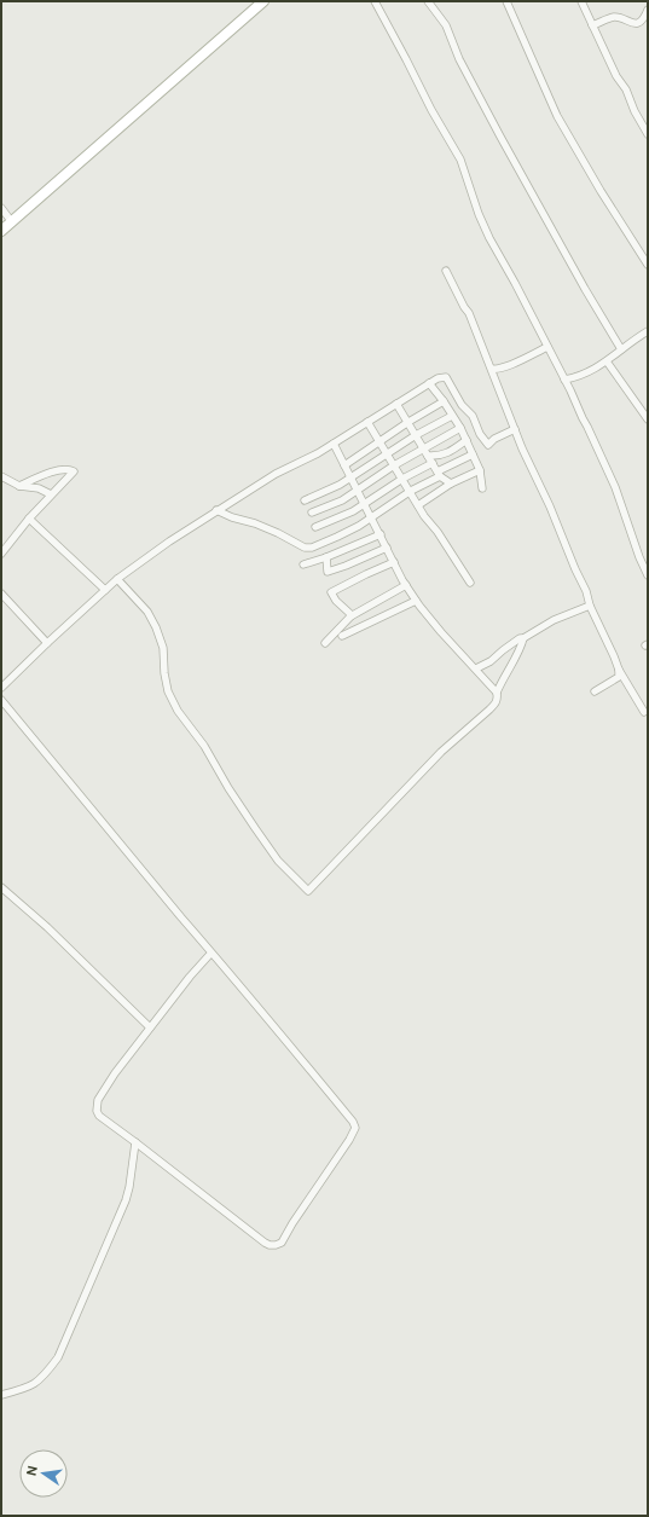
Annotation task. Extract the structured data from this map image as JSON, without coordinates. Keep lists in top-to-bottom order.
{
  "north": "left"
}
